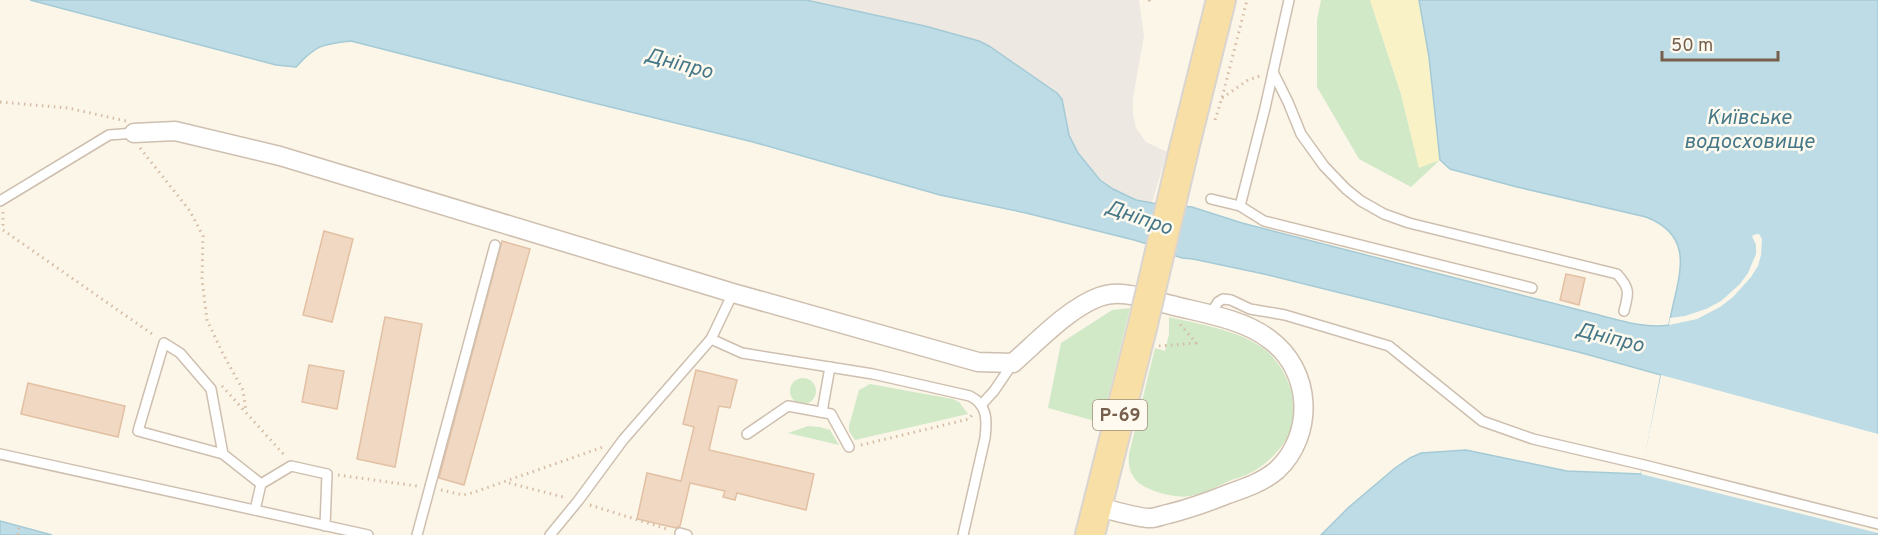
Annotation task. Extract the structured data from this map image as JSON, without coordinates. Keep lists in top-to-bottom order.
{
  "streets": {
    "main road": ["Р-69"]
  },
  "water": ["Дніпро", "Київське водосховище"],
  "scale_bar": "50 m"
}
